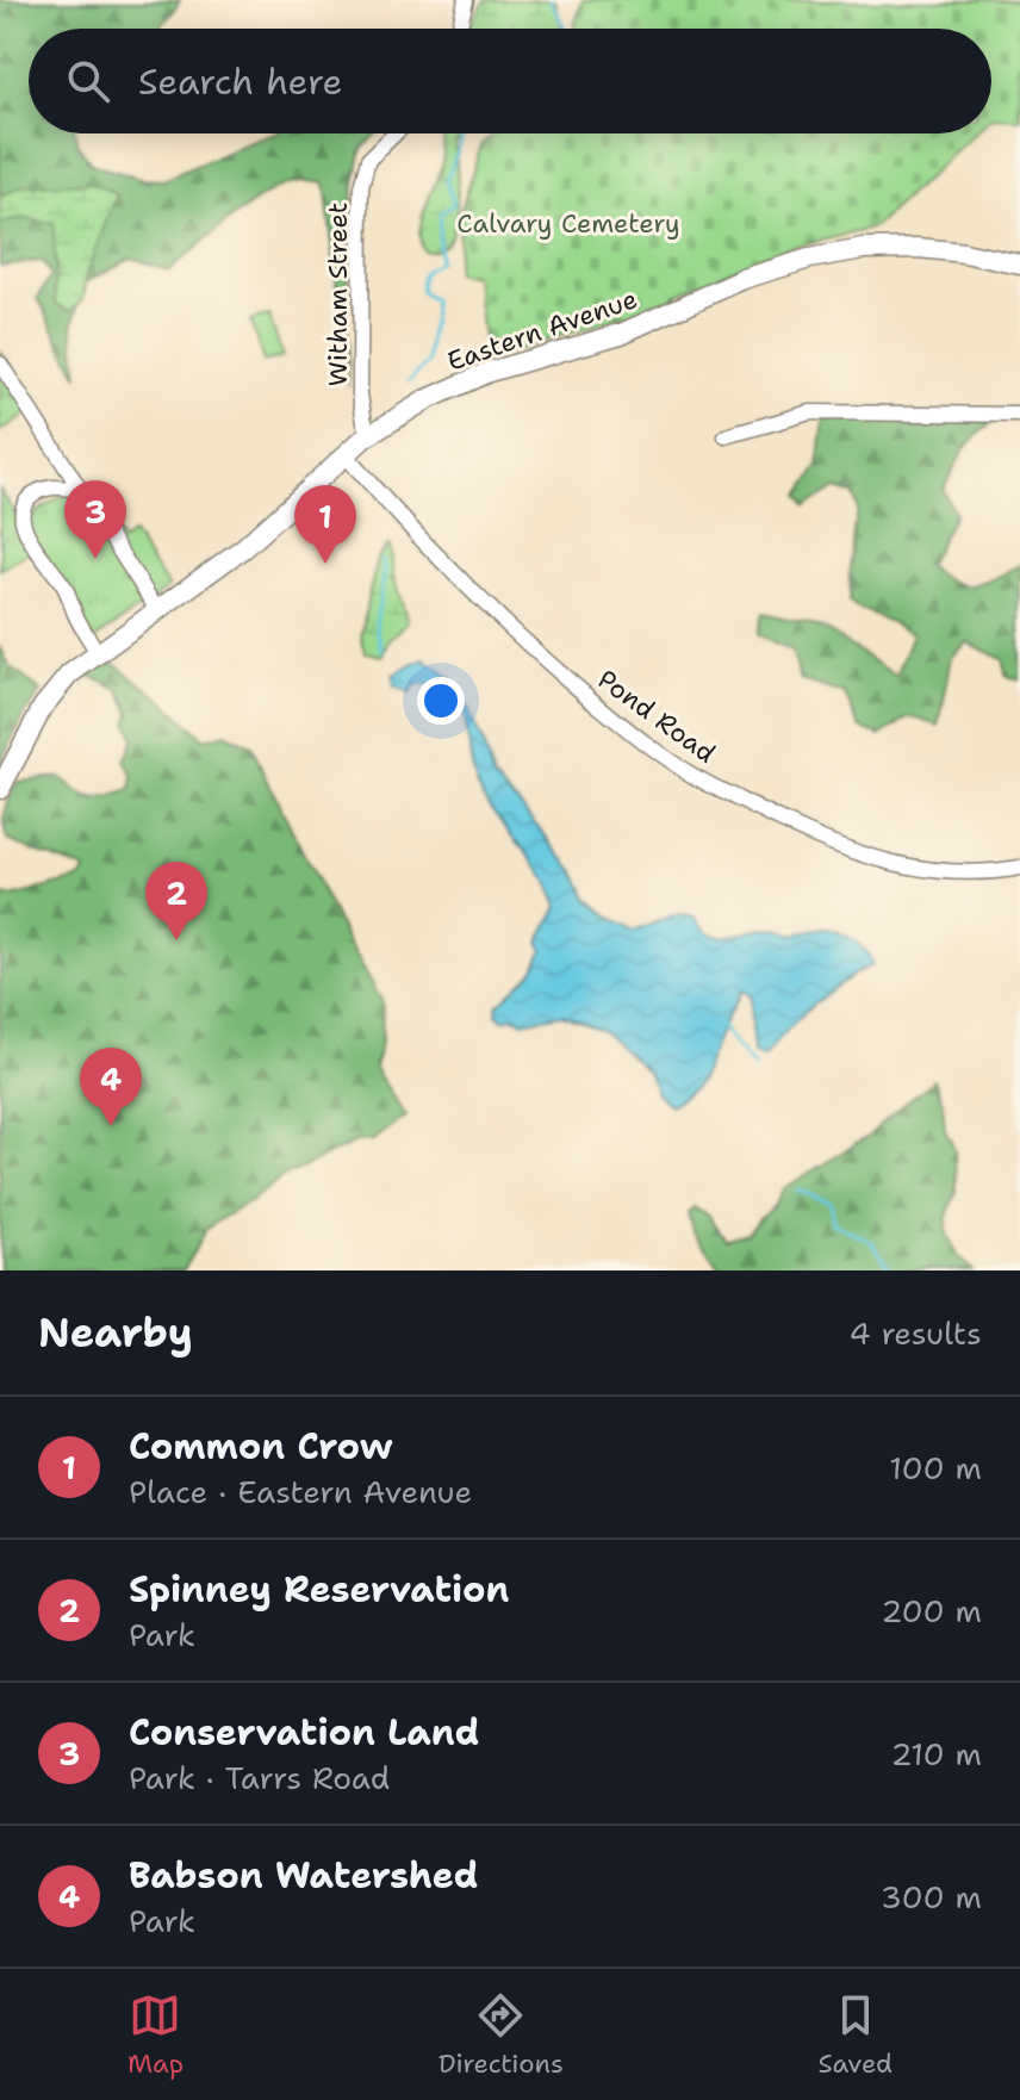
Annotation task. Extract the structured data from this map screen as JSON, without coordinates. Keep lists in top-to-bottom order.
{
  "streets": {
    "main road": ["Eastern Avenue"],
    "street": ["Witham Street", "Pond Road"]
  },
  "crossings": [
    ["Witham Street", "Eastern Avenue"],
    ["Eastern Avenue", "Pond Road"]
  ],
  "parks": ["Calvary Cemetery"],
  "page": {
    "search": "Search here",
    "pins": [
      "3",
      "1",
      "2",
      "4"
    ],
    "heading": ["Nearby", "4 results"],
    "list": [
      {
        "mark": "1",
        "name": "Common Crow",
        "note": "Place · Eastern Avenue",
        "value": "100 m"
      },
      {
        "mark": "2",
        "name": "Spinney Reservation",
        "note": "Park",
        "value": "200 m"
      },
      {
        "mark": "3",
        "name": "Conservation Land",
        "note": "Park · Tarrs Road",
        "value": "210 m"
      },
      {
        "mark": "4",
        "name": "Babson Watershed",
        "note": "Park",
        "value": "300 m"
      }
    ],
    "nav": ["Map", "Directions", "Saved"]
  }
}
